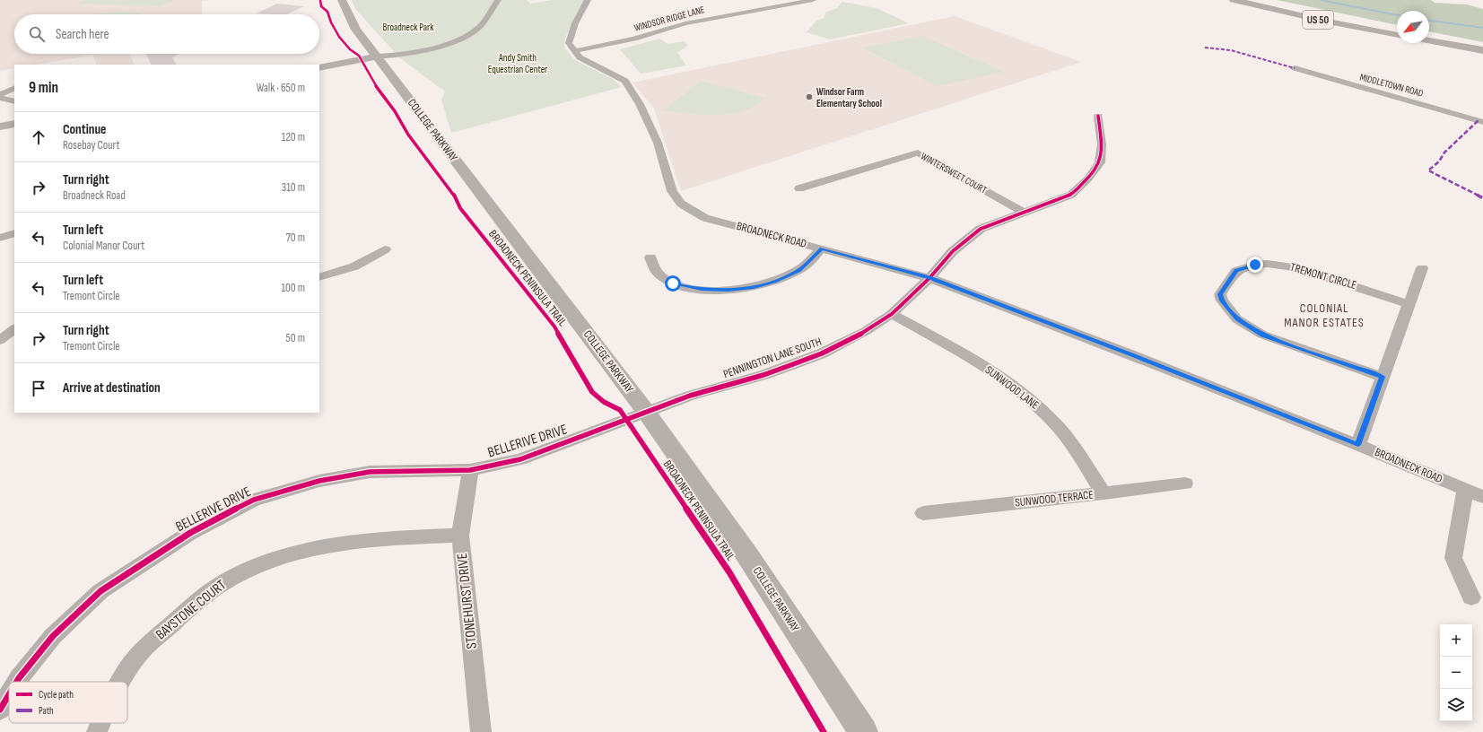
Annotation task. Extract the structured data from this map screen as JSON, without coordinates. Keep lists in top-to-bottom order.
{
  "streets": {
    "highway": ["US 50"],
    "main road": ["COLLEGE PARKWAY"],
    "street": [
      "WINDSOR RIDGE LANE",
      "MIDDLETOWN ROAD",
      "WINTERSWEET COURT",
      "BROADNECK ROAD",
      "TREMONT CIRCLE",
      "PENNINGTON LANE SOUTH",
      "SUNWOOD LANE",
      "BELLERIVE DRIVE",
      "SUNWOOD TERRACE",
      "STONEHURST DRIVE",
      "BAYSTONE COURT"
    ],
    "cycle path": ["BROADNECK PENINSULA TRAIL"]
  },
  "crossings": [
    ["WINDSOR RIDGE LANE", "BROADNECK ROAD"],
    ["COLLEGE PARKWAY", "PENNINGTON LANE SOUTH"],
    ["COLLEGE PARKWAY", "BELLERIVE DRIVE"],
    ["WINTERSWEET COURT", "PENNINGTON LANE SOUTH"],
    ["BROADNECK ROAD", "PENNINGTON LANE SOUTH"],
    ["PENNINGTON LANE SOUTH", "SUNWOOD LANE"],
    ["PENNINGTON LANE SOUTH", "BELLERIVE DRIVE"],
    ["SUNWOOD LANE", "SUNWOOD TERRACE"],
    ["BELLERIVE DRIVE", "STONEHURST DRIVE"],
    ["STONEHURST DRIVE", "BAYSTONE COURT"]
  ],
  "districts": ["COLONIAL MANOR ESTATES"],
  "parks": ["Broadneck Park", "Andy Smith Equestrian Center"],
  "places": ["Windsor Farm Elementary School"],
  "legend": ["Cycle path", "Path"],
  "north": "bottom left",
  "page": {
    "search": "Search here",
    "heading": ["9 min", "Walk · 650 m"],
    "list": [
      ["Continue", "Rosebay Court", "120 m"],
      ["Turn right", "Broadneck Road", "310 m"],
      ["Turn left", "Colonial Manor Court", "70 m"],
      ["Turn left", "Tremont Circle", "100 m"],
      ["Turn right", "Tremont Circle", "50 m"],
      "Arrive at destination"
    ],
    "map_buttons": ["+", "−"]
  }
}
